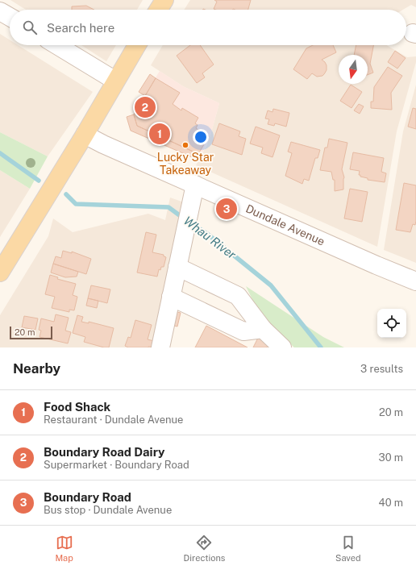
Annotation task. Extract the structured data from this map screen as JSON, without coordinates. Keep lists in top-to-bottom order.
{
  "streets": {
    "street": ["Dundale Avenue"]
  },
  "water": ["Whau River"],
  "places": ["Lucky Star Takeaway"],
  "scale_bar": "20 m",
  "north": "bottom",
  "page": {
    "search": "Search here",
    "pins": ["2", "1", "3"],
    "scale": "20 m",
    "heading": ["Nearby", "3 results"],
    "list": [
      {
        "mark": "1",
        "name": "Food Shack",
        "note": "Restaurant · Dundale Avenue",
        "value": "20 m"
      },
      {
        "mark": "2",
        "name": "Boundary Road Dairy",
        "note": "Supermarket · Boundary Road",
        "value": "30 m"
      },
      {
        "mark": "3",
        "name": "Boundary Road",
        "note": "Bus stop · Dundale Avenue",
        "value": "40 m"
      }
    ],
    "nav": ["Map", "Directions", "Saved"]
  }
}
